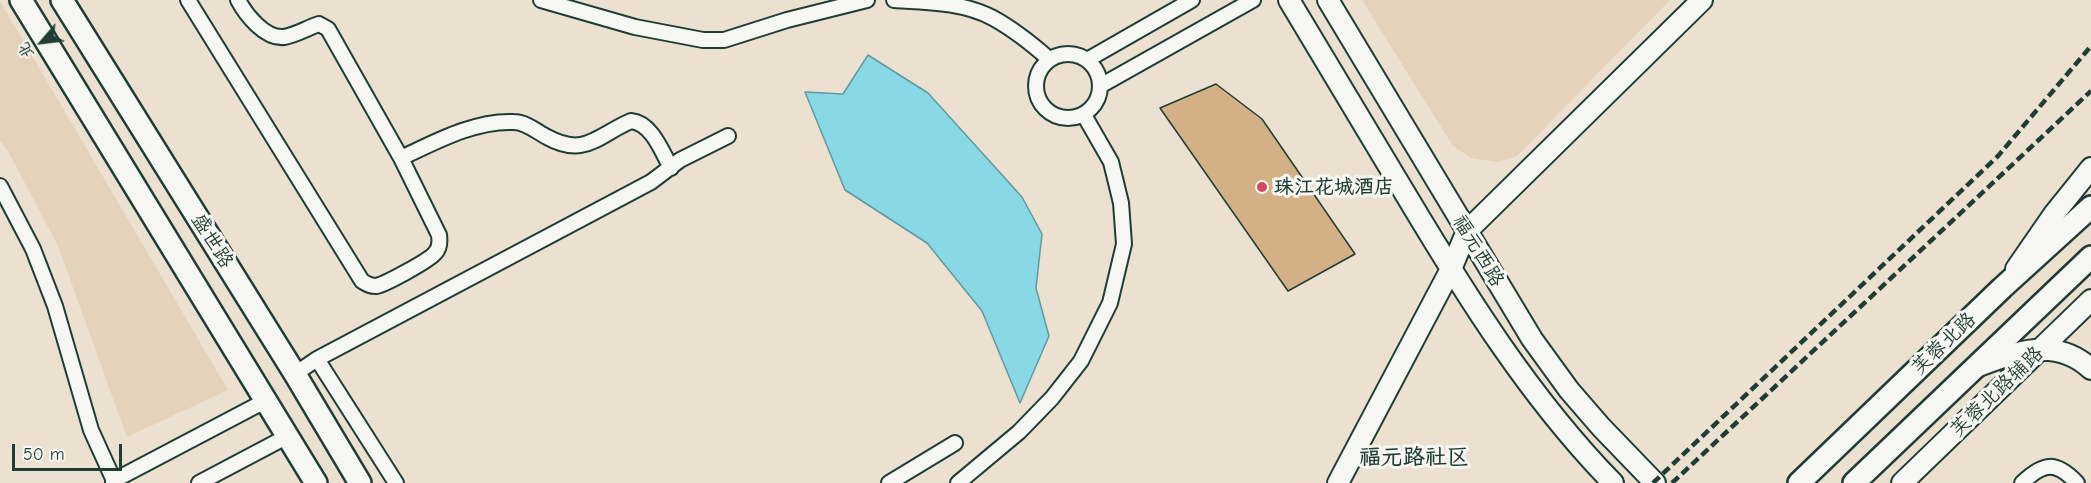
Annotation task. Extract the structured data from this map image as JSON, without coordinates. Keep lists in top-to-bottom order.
{
  "streets": {
    "main road": [
      "盛世路",
      "福元西路",
      "芙蓉北路",
      "芙蓉北路辅路"
    ]
  },
  "districts": ["福元路社区"],
  "places": ["珠江花城酒店"],
  "scale_bar": "50 m",
  "north": "bottom left"
}
